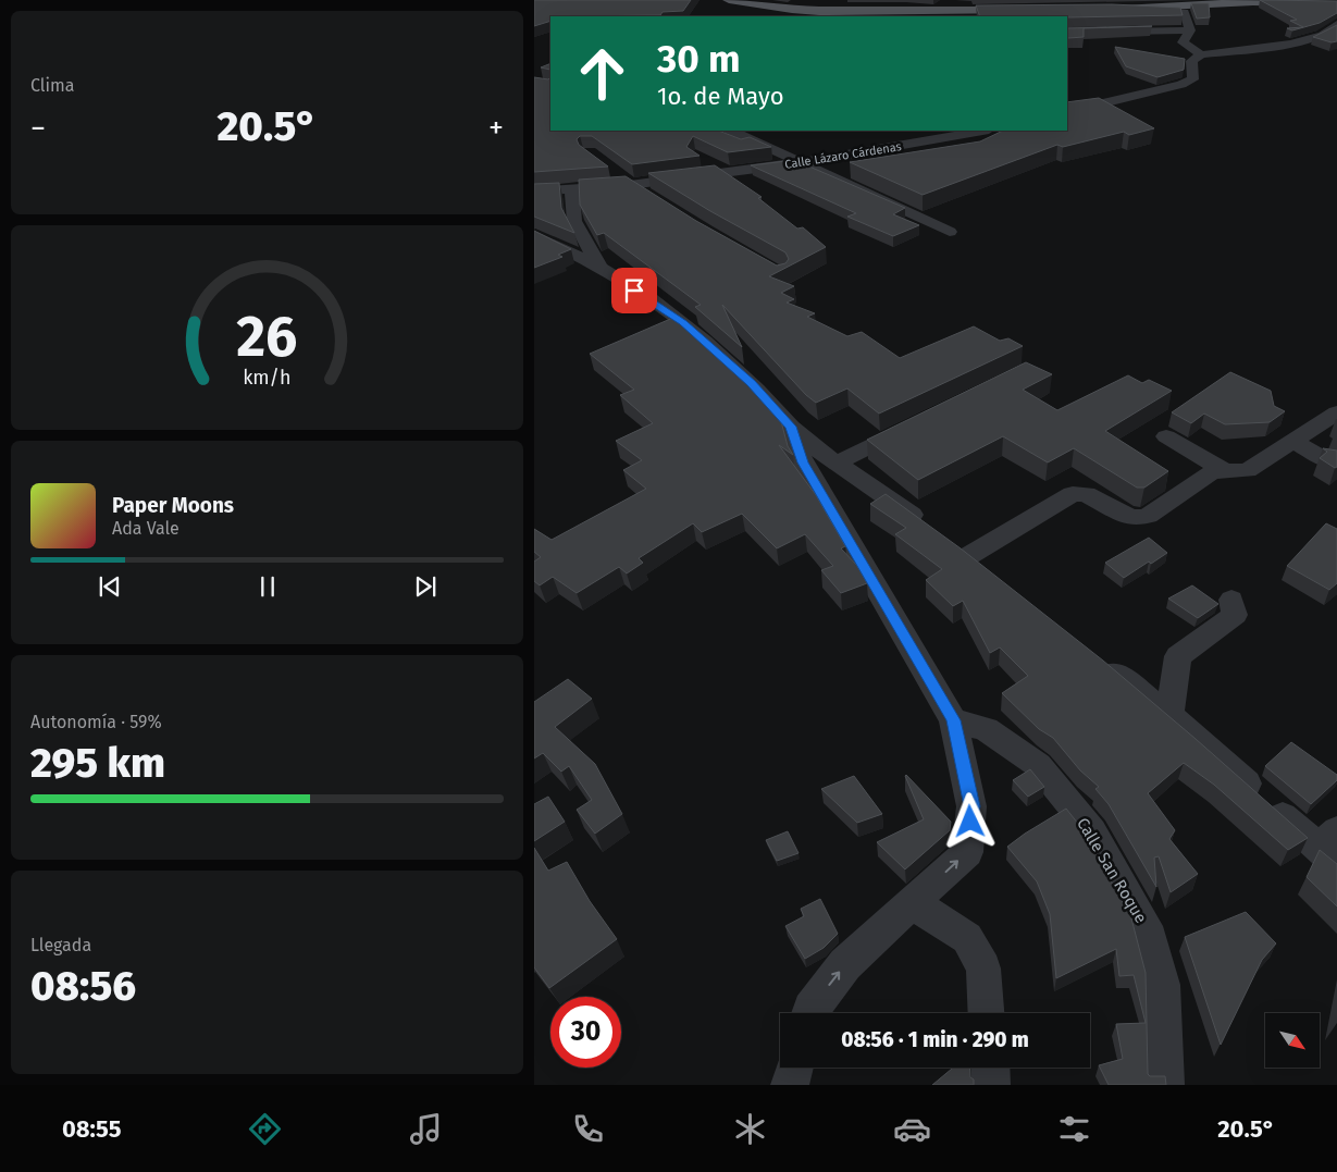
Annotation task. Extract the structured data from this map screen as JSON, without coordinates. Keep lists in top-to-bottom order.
{
  "streets": {
    "street": ["Calle Lázaro Cárdenas", "Calle San Roque"]
  },
  "north": "bottom right",
  "page": {
    "tile": [
      "Clima",
      ["Autonomía · 59%", "295 km"],
      ["Llegada", "08:56"]
    ],
    "turn": ["30 m", "1o. de Mayo"],
    "heat": ["−", "20.5°", "+"],
    "song": ["Paper Moons", "Ada Vale"],
    "limit": "30",
    "trip": "08:56 · 1 min · 290 m",
    "tabs": ["08:55", "20.5°"],
    "gauge": ["26", "km/h"]
  }
}
